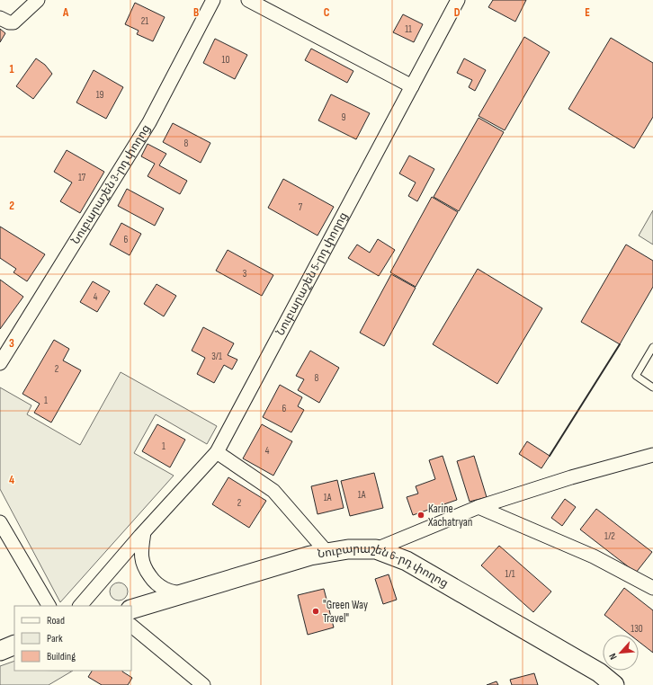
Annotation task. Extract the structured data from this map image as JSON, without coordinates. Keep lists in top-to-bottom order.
{
  "streets": {
    "main road": ["Նուբարաշեն 6-րդ փողոց"],
    "street": ["Նուբարաշեն 3-րդ փողոց", "Նուբարաշեն 5-րդ փողոց"]
  },
  "places": ["Karine Xachatryan", "\"Green Way Travel\""],
  "house_numbers": [
    "21",
    "11",
    "10",
    "19",
    "9",
    "8",
    "17",
    "7",
    "6",
    "3",
    "4",
    "3/1",
    "2",
    "8",
    "1",
    "6",
    "1",
    "4",
    "1A",
    "1A",
    "2",
    "1/2",
    "1/1",
    "130"
  ],
  "legend": ["Road", "Park", "Building"],
  "north": "bottom left",
  "grid": {
    "columns": [
      "A",
      "B",
      "C",
      "D",
      "E"
    ],
    "rows": [
      "1",
      "2",
      "3",
      "4"
    ]
  }
}
